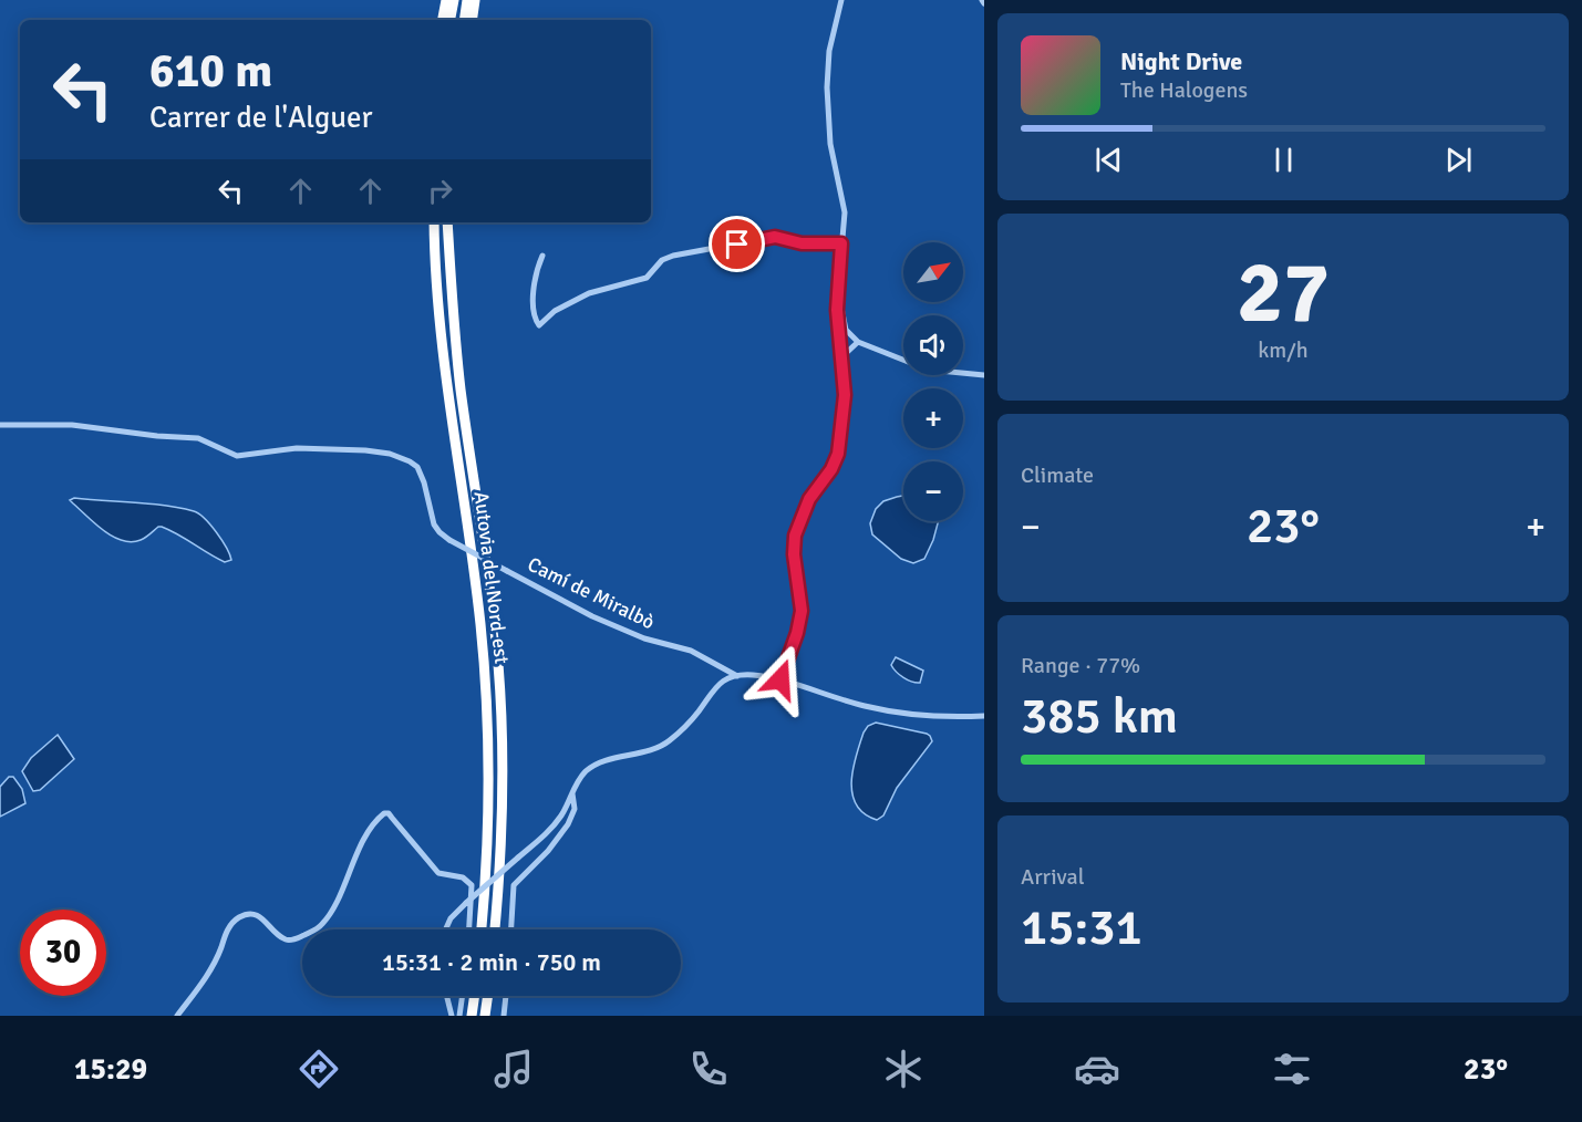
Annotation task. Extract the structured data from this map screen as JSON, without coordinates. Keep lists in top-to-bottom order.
{
  "streets": {
    "highway": ["Autovia del Nord-est"],
    "street": ["Camí de Miralbò"]
  },
  "north": "top right",
  "page": {
    "turn": ["610 m", "Carrer de l'Alguer"],
    "song": ["Night Drive", "The Halogens"],
    "tile": [
      ["27", "km/h"],
      "Climate",
      ["Range · 77%", "385 km"],
      ["Arrival", "15:31"]
    ],
    "map_buttons": ["+", "−"],
    "heat": ["−", "23°", "+"],
    "limit": "30",
    "trip": "15:31 · 2 min · 750 m",
    "tabs": ["15:29", "23°"]
  }
}
